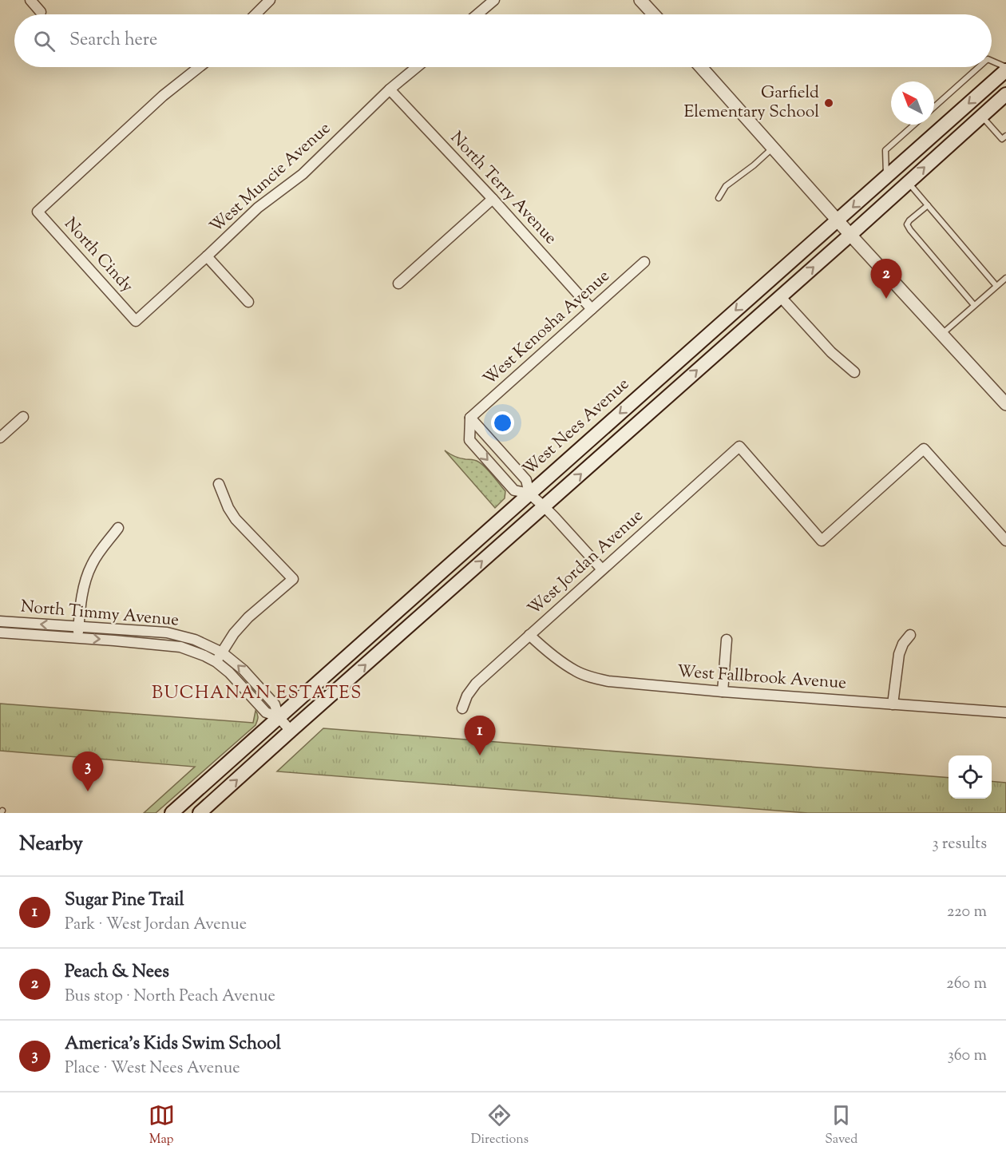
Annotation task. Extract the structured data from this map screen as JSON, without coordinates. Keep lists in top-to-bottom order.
{
  "streets": {
    "main road": ["West Nees Avenue"],
    "street": [
      "West Muncie Avenue",
      "North Terry Avenue",
      "North Cindy",
      "West Kenosha Avenue",
      "West Jordan Avenue",
      "North Timmy Avenue",
      "West Fallbrook Avenue"
    ]
  },
  "crossings": [
    ["West Muncie Avenue", "North Terry Avenue"],
    ["West Muncie Avenue", "North Cindy"],
    ["North Terry Avenue", "West Kenosha Avenue"],
    ["West Nees Avenue", "North Timmy Avenue"],
    ["West Jordan Avenue", "West Fallbrook Avenue"]
  ],
  "districts": ["BUCHANAN ESTATES"],
  "places": ["Garfield Elementary School"],
  "north": "top left",
  "page": {
    "search": "Search here",
    "pins": ["2", "1", "3"],
    "heading": ["Nearby", "3 results"],
    "list": [
      {
        "mark": "1",
        "name": "Sugar Pine Trail",
        "note": "Park · West Jordan Avenue",
        "value": "220 m"
      },
      {
        "mark": "2",
        "name": "Peach & Nees",
        "note": "Bus stop · North Peach Avenue",
        "value": "260 m"
      },
      {
        "mark": "3",
        "name": "America's Kids Swim School",
        "note": "Place · West Nees Avenue",
        "value": "360 m"
      }
    ],
    "nav": ["Map", "Directions", "Saved"]
  }
}
